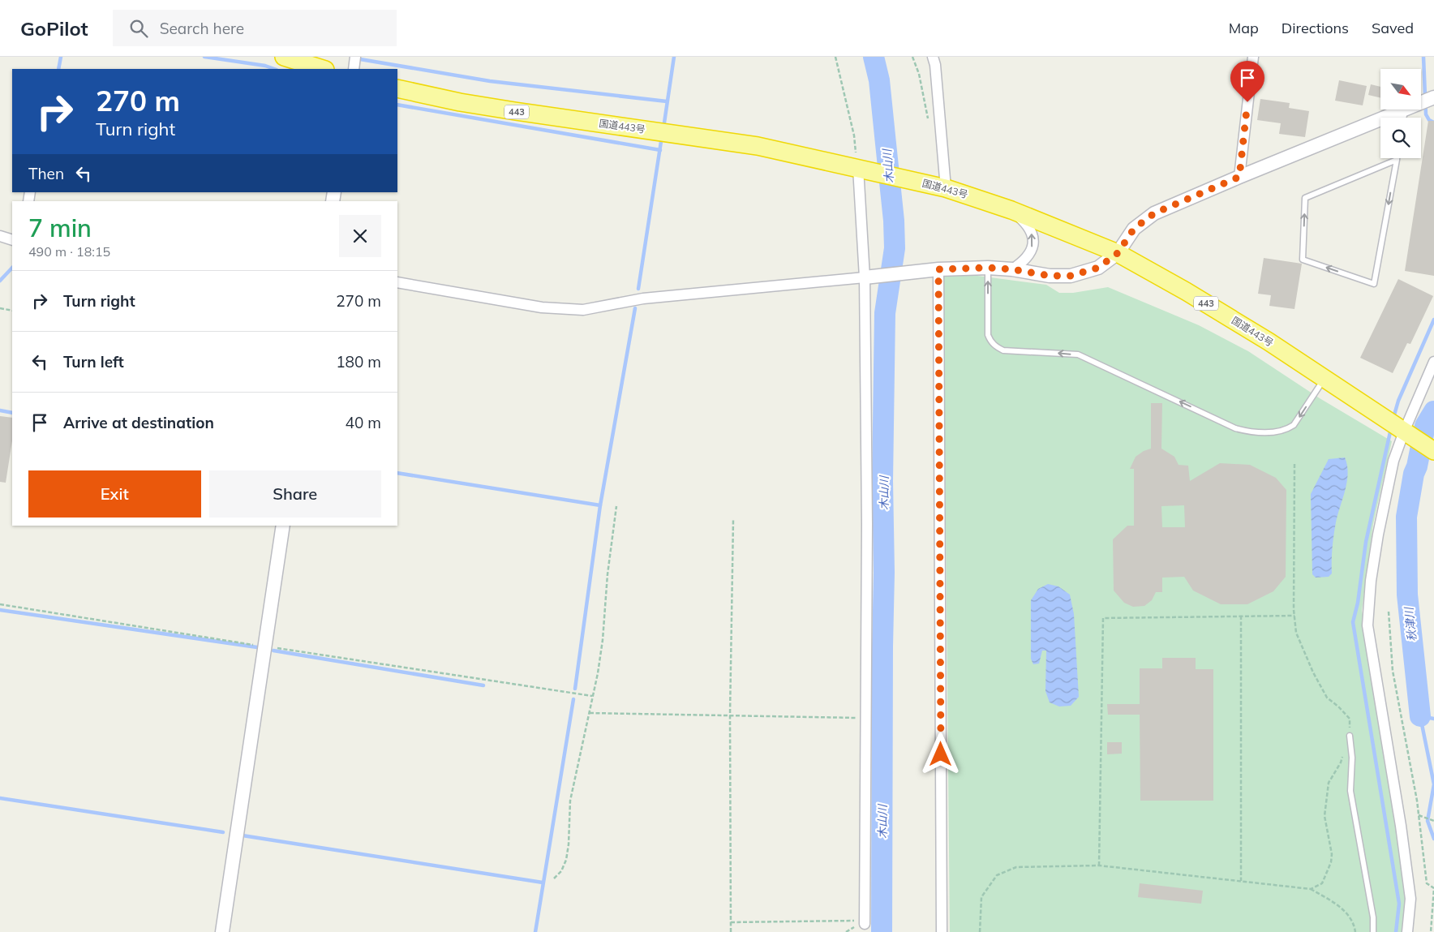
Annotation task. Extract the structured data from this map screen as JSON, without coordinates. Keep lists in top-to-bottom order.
{
  "streets": {
    "highway": ["443", "国道443号"]
  },
  "water": ["木山川", "秋津川"],
  "north": "bottom right",
  "page": {
    "header": "GoPilot",
    "search": "Search here",
    "nav": ["Map", "Directions", "Saved"],
    "turn": ["270 m", "Turn right"],
    "then": "Then",
    "heading": ["7 min", "490 m · 18:15"],
    "list": [
      {
        "name": "Turn right",
        "value": "270 m"
      },
      {
        "name": "Turn left",
        "value": "180 m"
      },
      {
        "name": "Arrive at destination",
        "value": "40 m"
      }
    ],
    "buttons": ["Exit", "Share"]
  }
}
